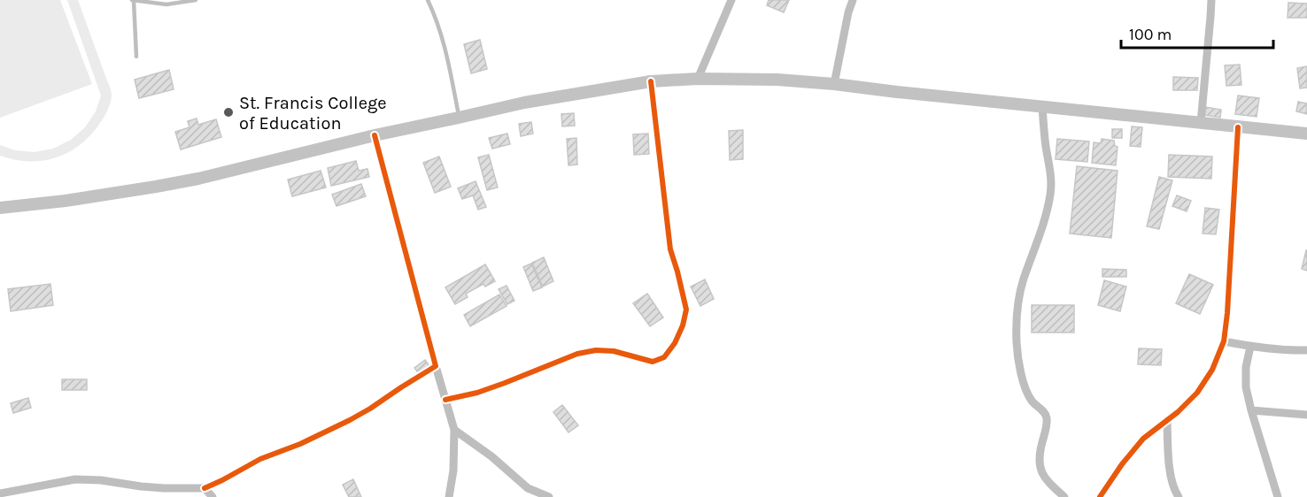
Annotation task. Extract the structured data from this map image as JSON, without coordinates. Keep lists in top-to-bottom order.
{
  "places": ["St. Francis College of Education"],
  "scale_bar": "100 m"
}
